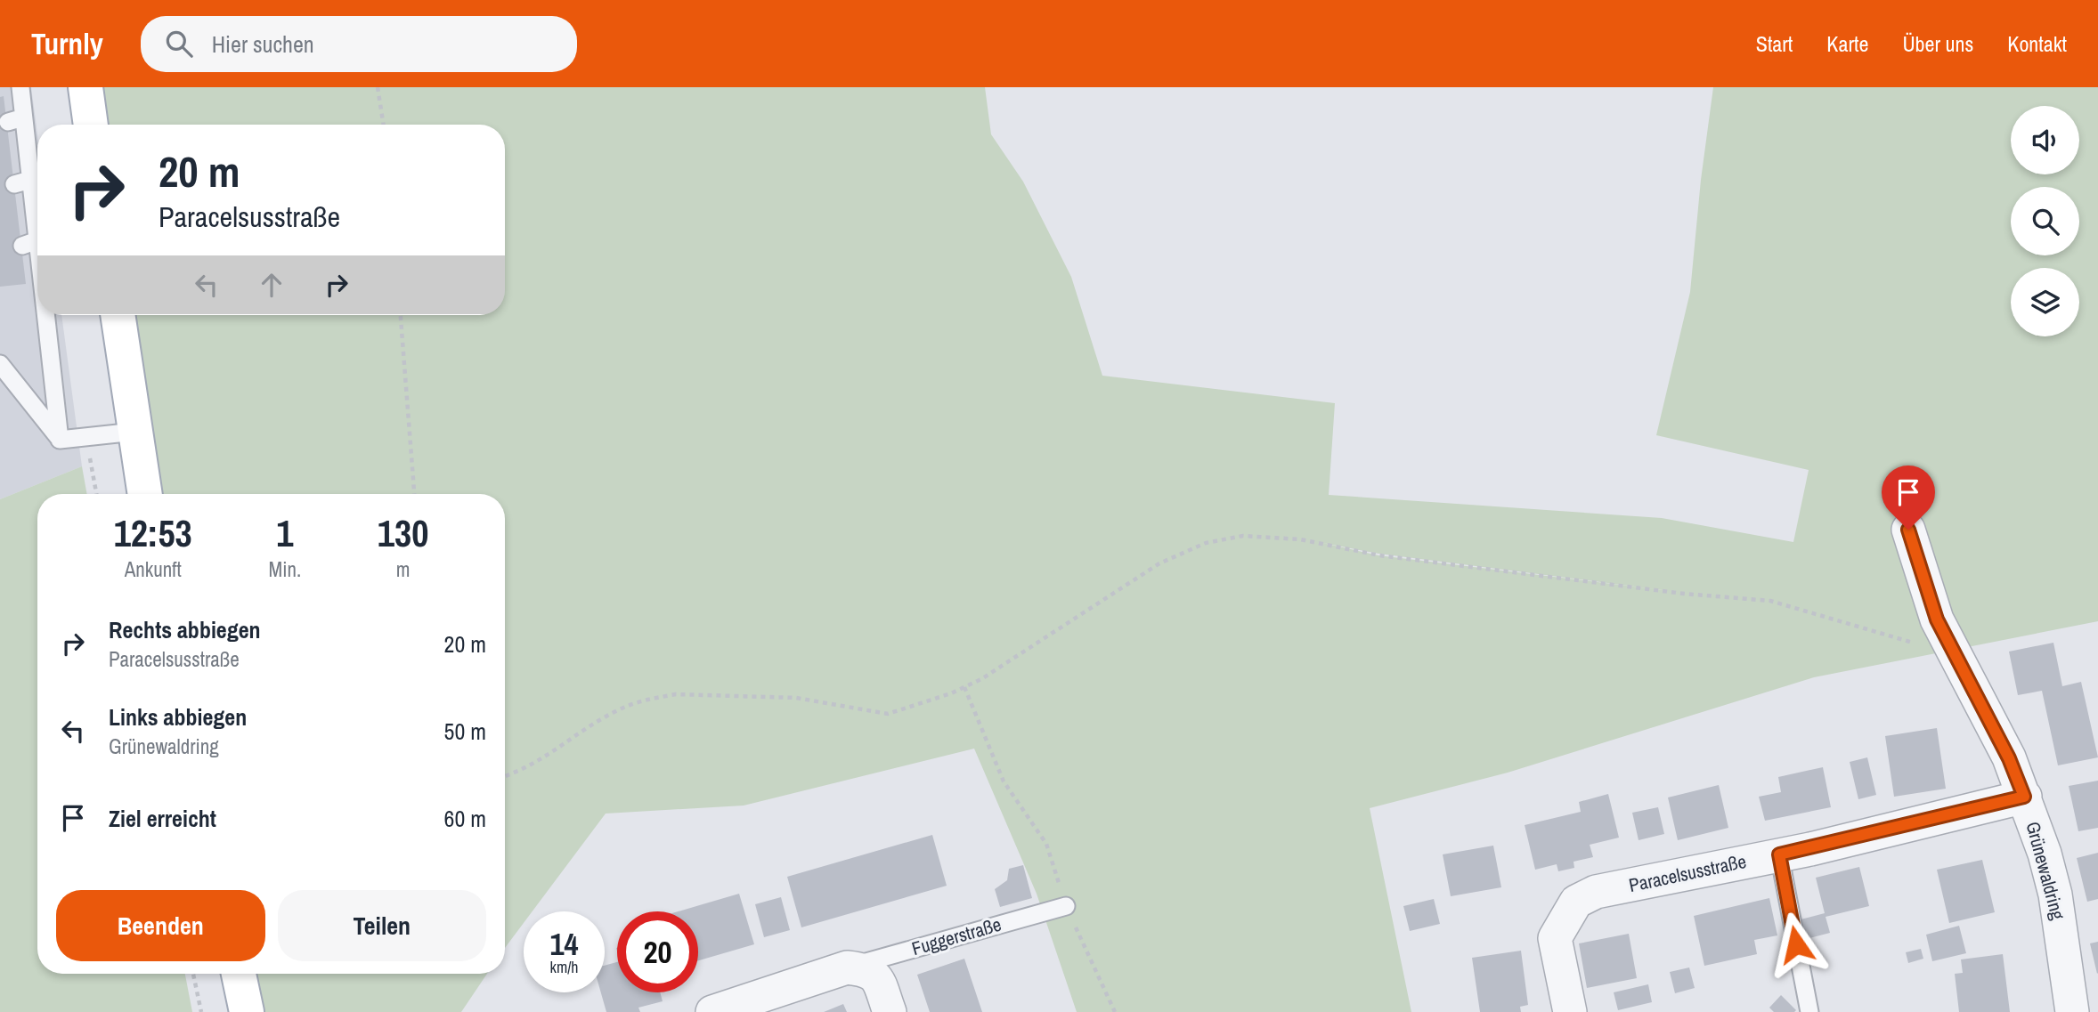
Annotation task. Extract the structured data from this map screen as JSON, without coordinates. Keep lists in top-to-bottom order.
{
  "streets": {
    "street": ["Grünewaldring", "Paracelsusstraße", "Fuggerstraße"]
  },
  "crossings": [
    ["Grünewaldring", "Paracelsusstraße"]
  ],
  "page": {
    "header": "Turnly",
    "search": "Hier suchen",
    "nav": [
      "Start",
      "Karte",
      "Über uns",
      "Kontakt"
    ],
    "turn": ["20 m", "Paracelsusstraße"],
    "eta": [
      "12:53",
      "Ankunft",
      "1",
      "Min.",
      "130",
      "m"
    ],
    "list": [
      {
        "name": "Rechts abbiegen",
        "note": "Paracelsusstraße",
        "value": "20 m"
      },
      {
        "name": "Links abbiegen",
        "note": "Grünewaldring",
        "value": "50 m"
      },
      {
        "name": "Ziel erreicht",
        "value": "60 m"
      }
    ],
    "buttons": ["Beenden", "Teilen"],
    "speed": "14 km/h",
    "limit": "20"
  }
}
